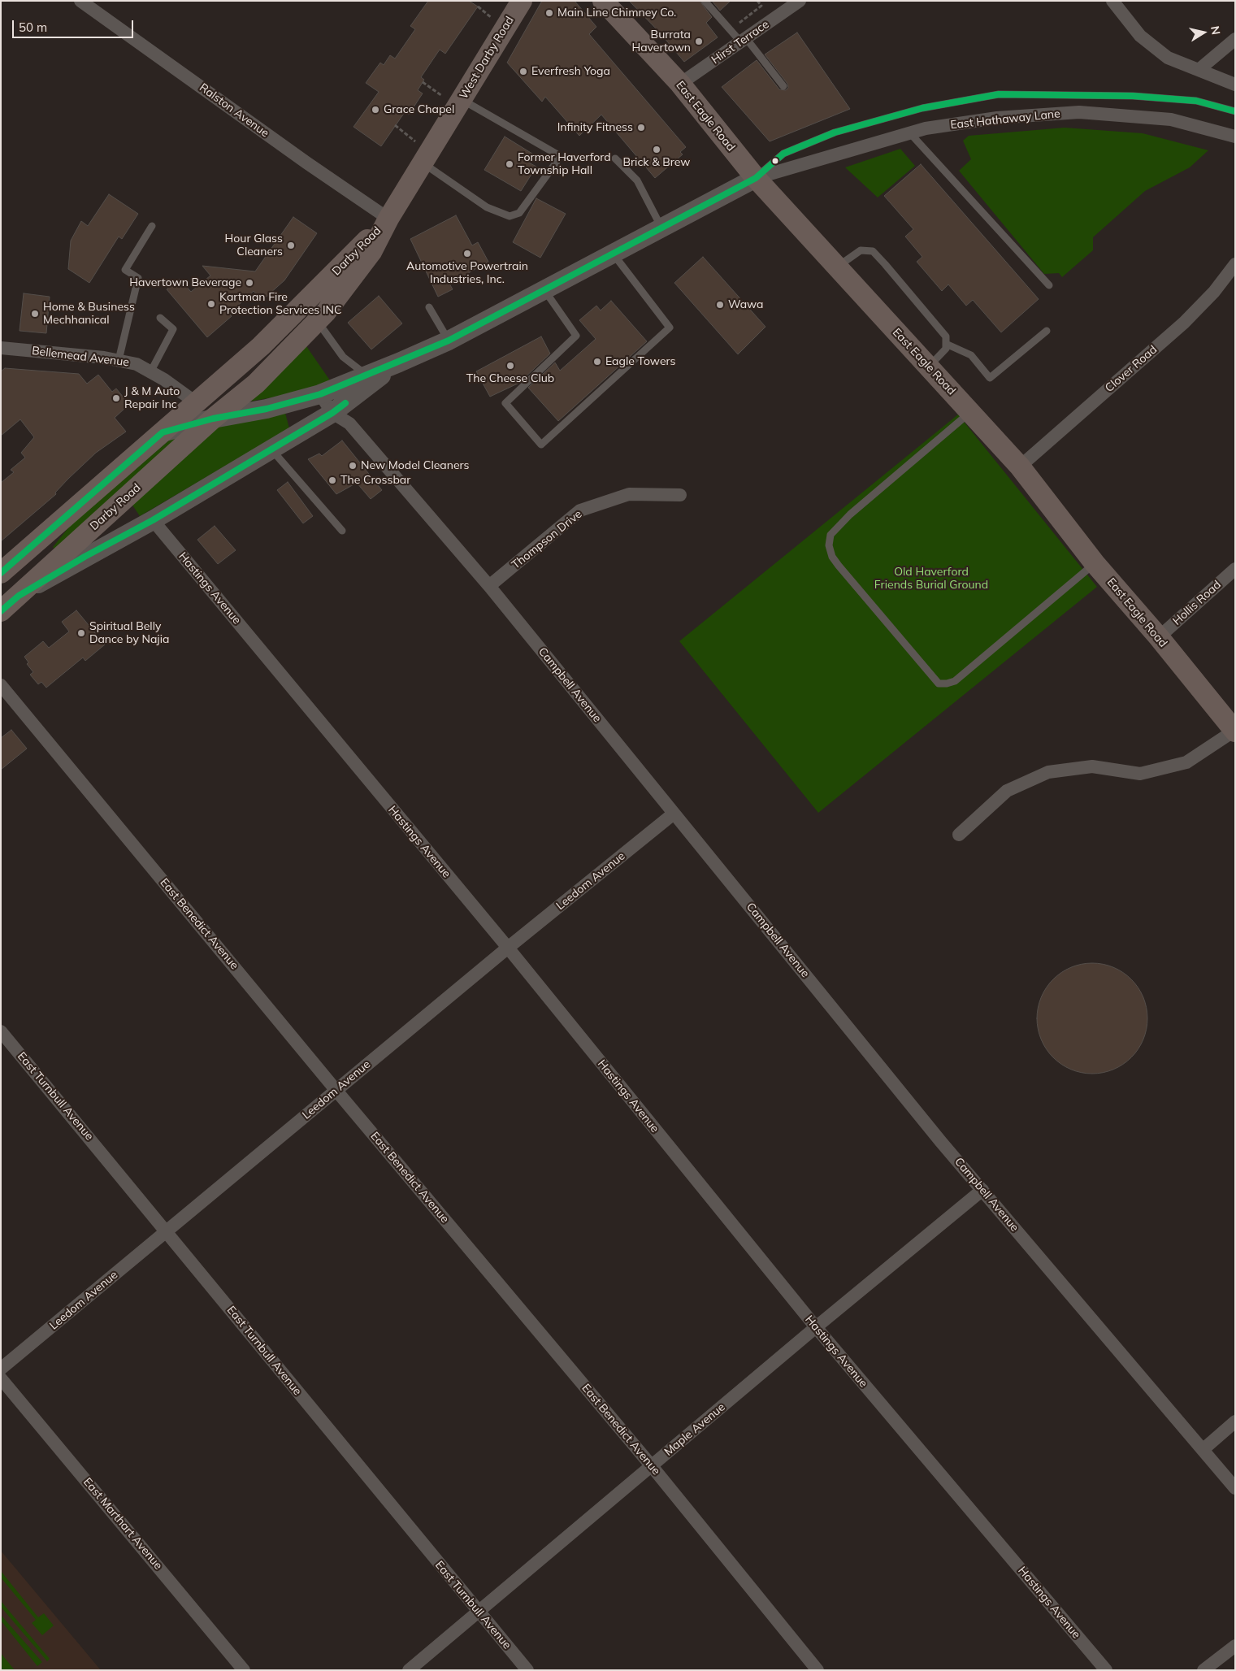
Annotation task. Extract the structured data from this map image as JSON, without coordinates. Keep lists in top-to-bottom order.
{
  "streets": {
    "main road": ["West Darby Road", "East Eagle Road", "Darby Road"],
    "street": [
      "Hirst Terrace",
      "Ralston Avenue",
      "East Hathaway Lane",
      "Bellemead Avenue",
      "Clover Road",
      "Thompson Drive",
      "Hastings Avenue",
      "Hollis Road",
      "Campbell Avenue",
      "Leedom Avenue",
      "East Benedict Avenue",
      "East Turnbull Avenue",
      "Maple Avenue",
      "East Marthart Avenue"
    ]
  },
  "crossings": [
    ["Hirst Terrace", "East Eagle Road"],
    ["West Darby Road", "Ralston Avenue"],
    ["West Darby Road", "Darby Road"],
    ["Ralston Avenue", "Darby Road"],
    ["East Eagle Road", "East Hathaway Lane"],
    ["East Eagle Road", "Darby Road"],
    ["East Eagle Road", "Clover Road"],
    ["East Eagle Road", "Hollis Road"],
    ["East Hathaway Lane", "Darby Road"],
    ["Darby Road", "Bellemead Avenue"],
    ["Darby Road", "Hastings Avenue"],
    ["Darby Road", "Campbell Avenue"],
    ["Thompson Drive", "Campbell Avenue"],
    ["Hastings Avenue", "Leedom Avenue"],
    ["Hastings Avenue", "Maple Avenue"],
    ["Campbell Avenue", "Leedom Avenue"],
    ["Campbell Avenue", "Maple Avenue"],
    ["Leedom Avenue", "East Benedict Avenue"],
    ["Leedom Avenue", "East Turnbull Avenue"],
    ["East Benedict Avenue", "Maple Avenue"],
    ["East Turnbull Avenue", "Maple Avenue"]
  ],
  "parks": ["Old Haverford Friends Burial Ground"],
  "places": [
    "Main Line Chimney Co.",
    "Burrata Havertown",
    "Everfresh Yoga",
    "Grace Chapel",
    "Infinity Fitness",
    "Brick & Brew",
    "Former Haverford Township Hall",
    "Hour Glass Cleaners",
    "Automotive Powertrain Industries, Inc.",
    "Havertown Beverage",
    "Kartman Fire Protection Services INC",
    "Wawa",
    "Home & Business Mechhanical",
    "Eagle Towers",
    "The Cheese Club",
    "J & M Auto Repair Inc",
    "New Model Cleaners",
    "The Crossbar",
    "Spiritual Belly Dance by Najia"
  ],
  "scale_bar": "50 m",
  "north": "right"
}
